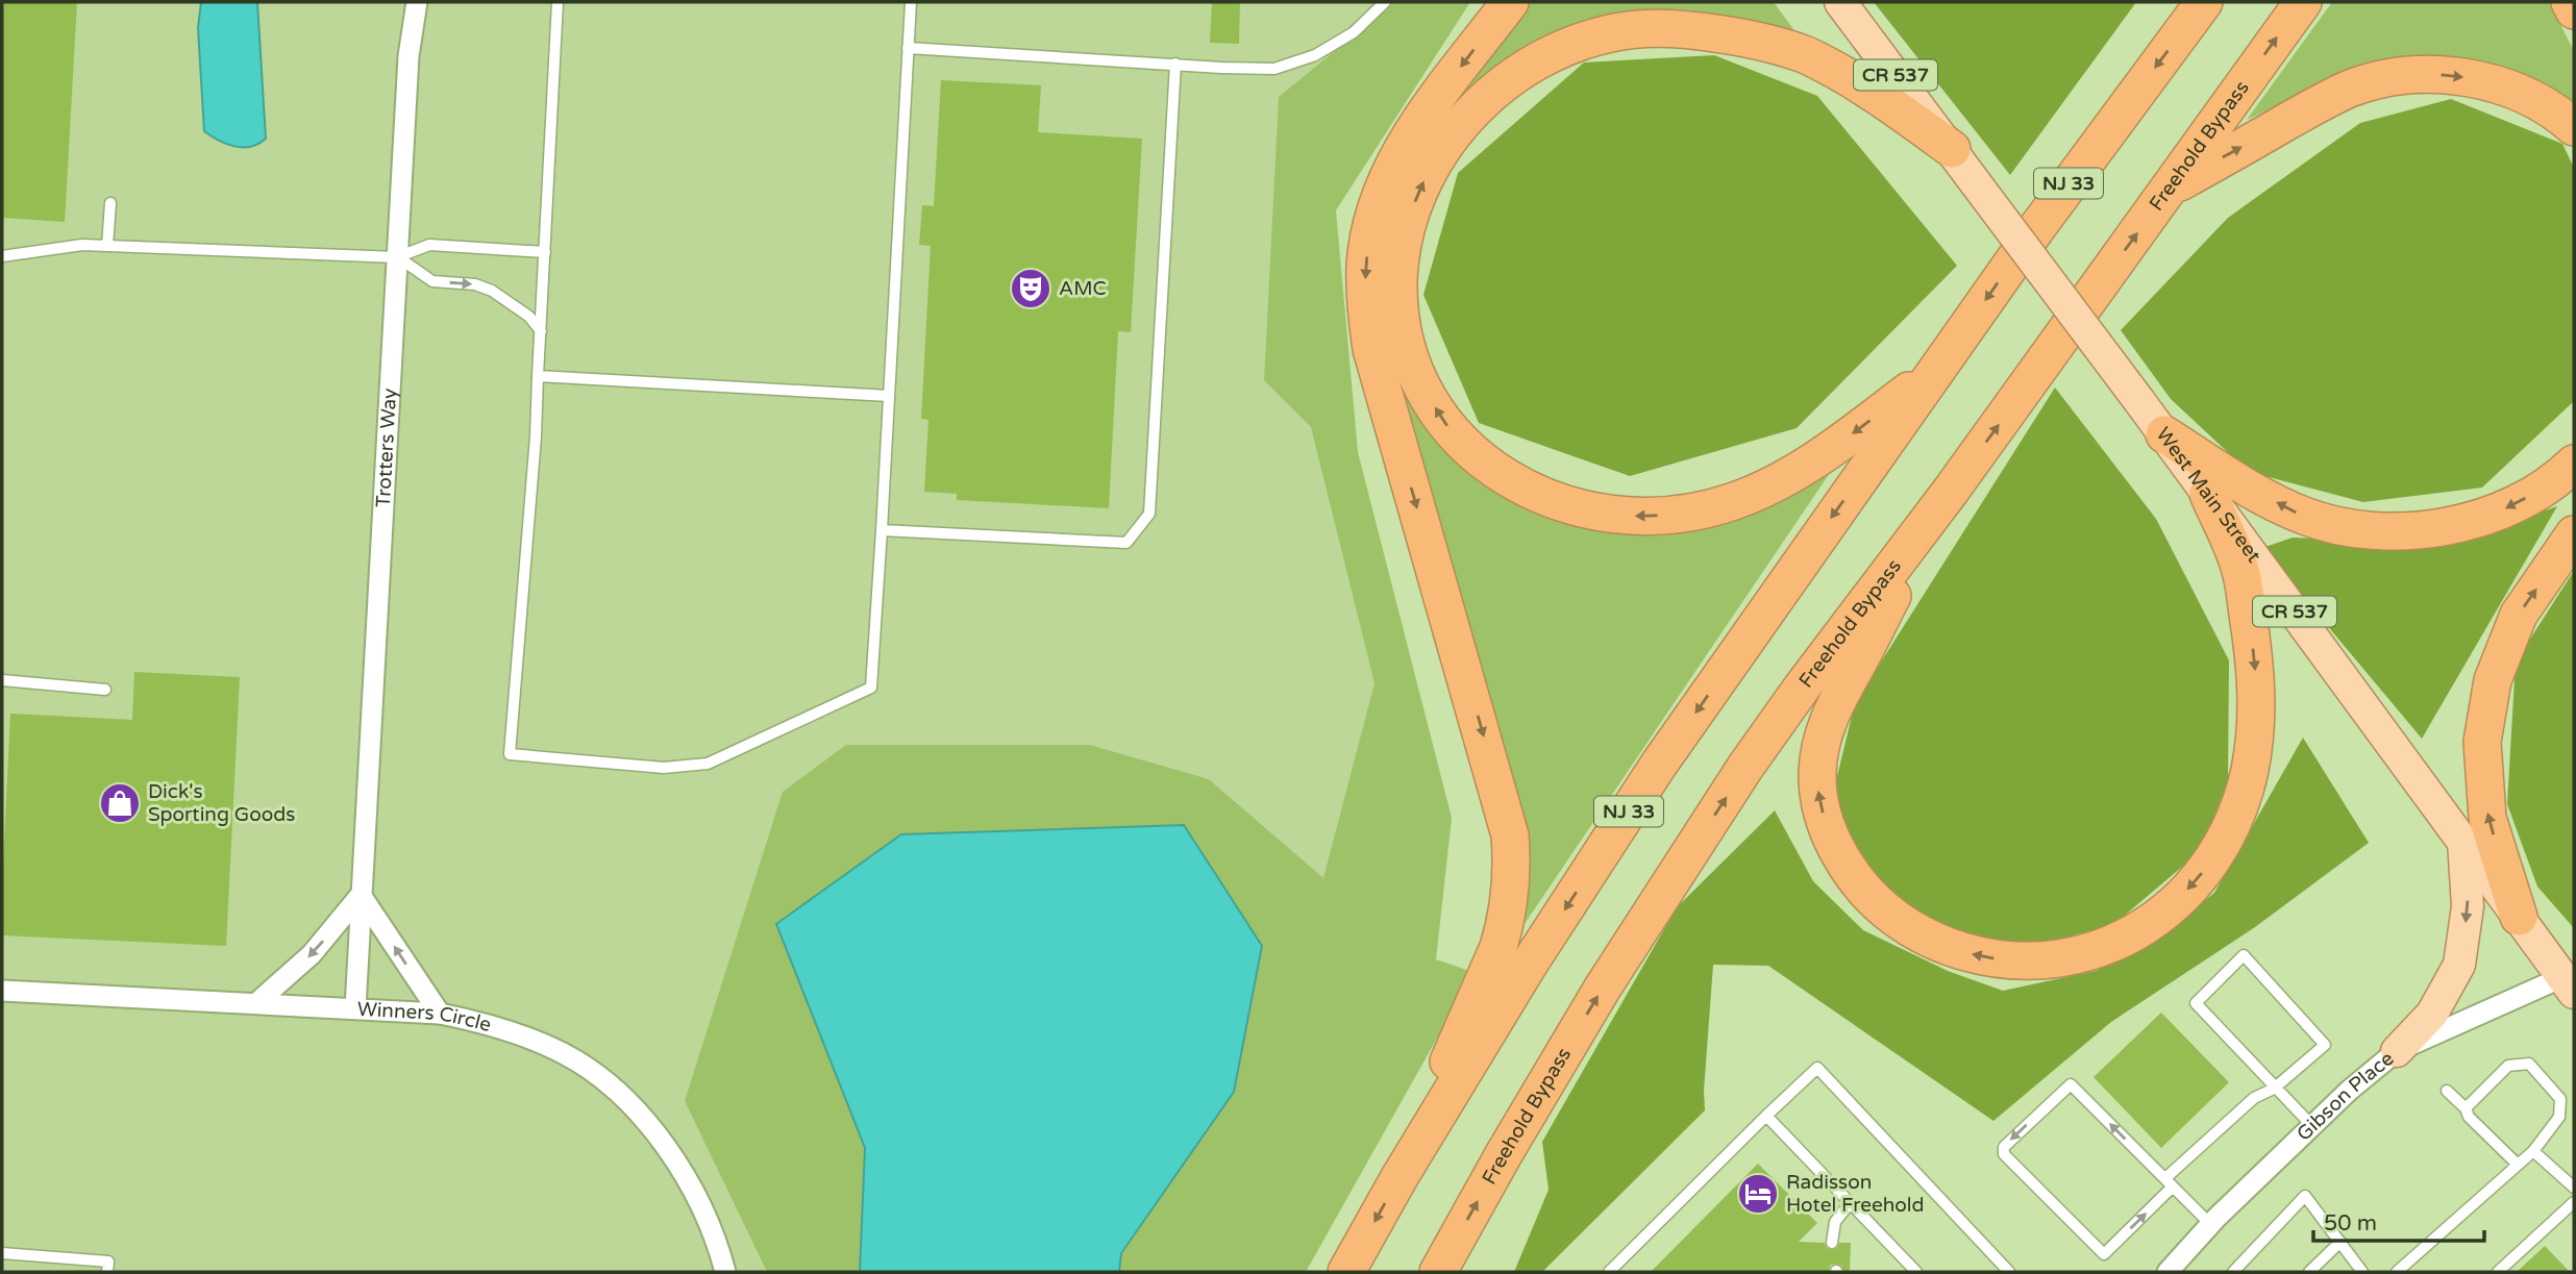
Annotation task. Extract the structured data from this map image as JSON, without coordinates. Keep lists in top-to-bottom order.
{
  "streets": {
    "highway": ["Freehold Bypass", "NJ 33"],
    "main road": ["CR 537", "West Main Street"],
    "street": ["Trotters Way", "Winners Circle", "Gibson Place"]
  },
  "crossings": [
    ["Trotters Way", "Winners Circle"],
    ["West Main Street", "Gibson Place"]
  ],
  "places": {
    "theatre": ["AMC"],
    "shop": ["Dick's Sporting Goods"],
    "hotel": ["Radisson Hotel Freehold"]
  },
  "scale_bar": "50 m"
}
